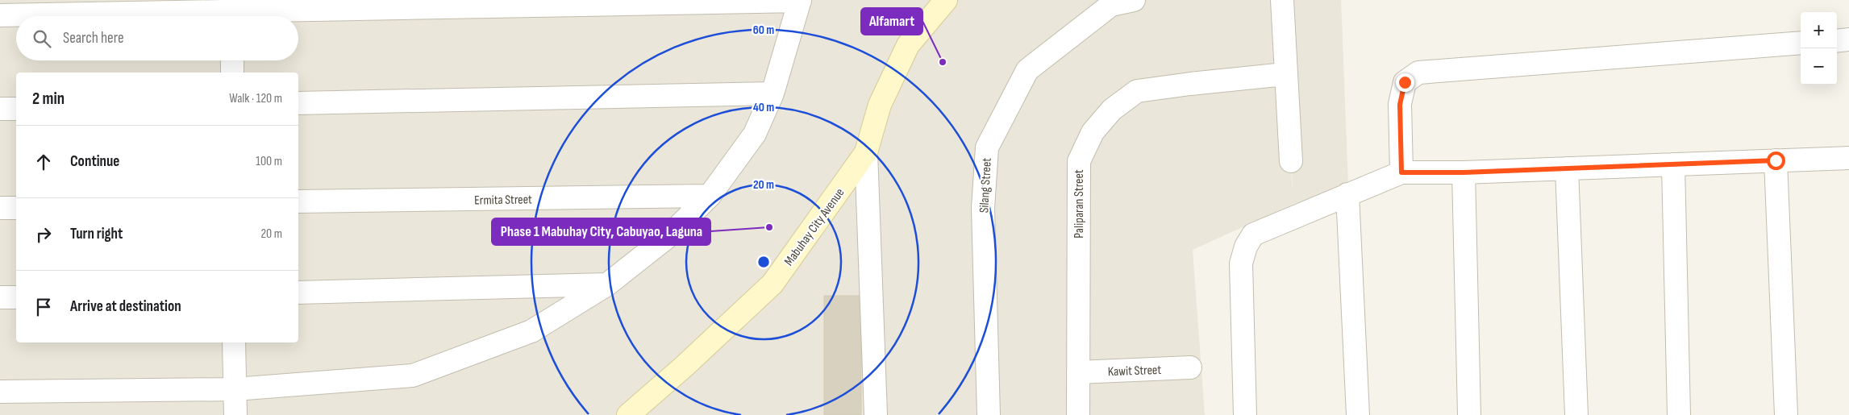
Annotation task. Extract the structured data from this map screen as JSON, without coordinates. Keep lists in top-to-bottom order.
{
  "streets": {
    "street": [
      "Silang Street",
      "Ermita Street",
      "Paliparan Street",
      "Mabuhay City Avenue",
      "Kawit Street"
    ]
  },
  "crossings": [
    ["Paliparan Street", "Kawit Street"]
  ],
  "places": ["Alfamart", "Phase 1 Mabuhay City, Cabuyao, Laguna"],
  "page": {
    "map_buttons": ["+", "−"],
    "search": "Search here",
    "heading": ["2 min", "Walk · 120 m"],
    "list": [
      ["Continue", "100 m"],
      ["Turn right", "20 m"],
      "Arrive at destination"
    ]
  },
  "rings": ["60 m", "40 m", "20 m"]
}
